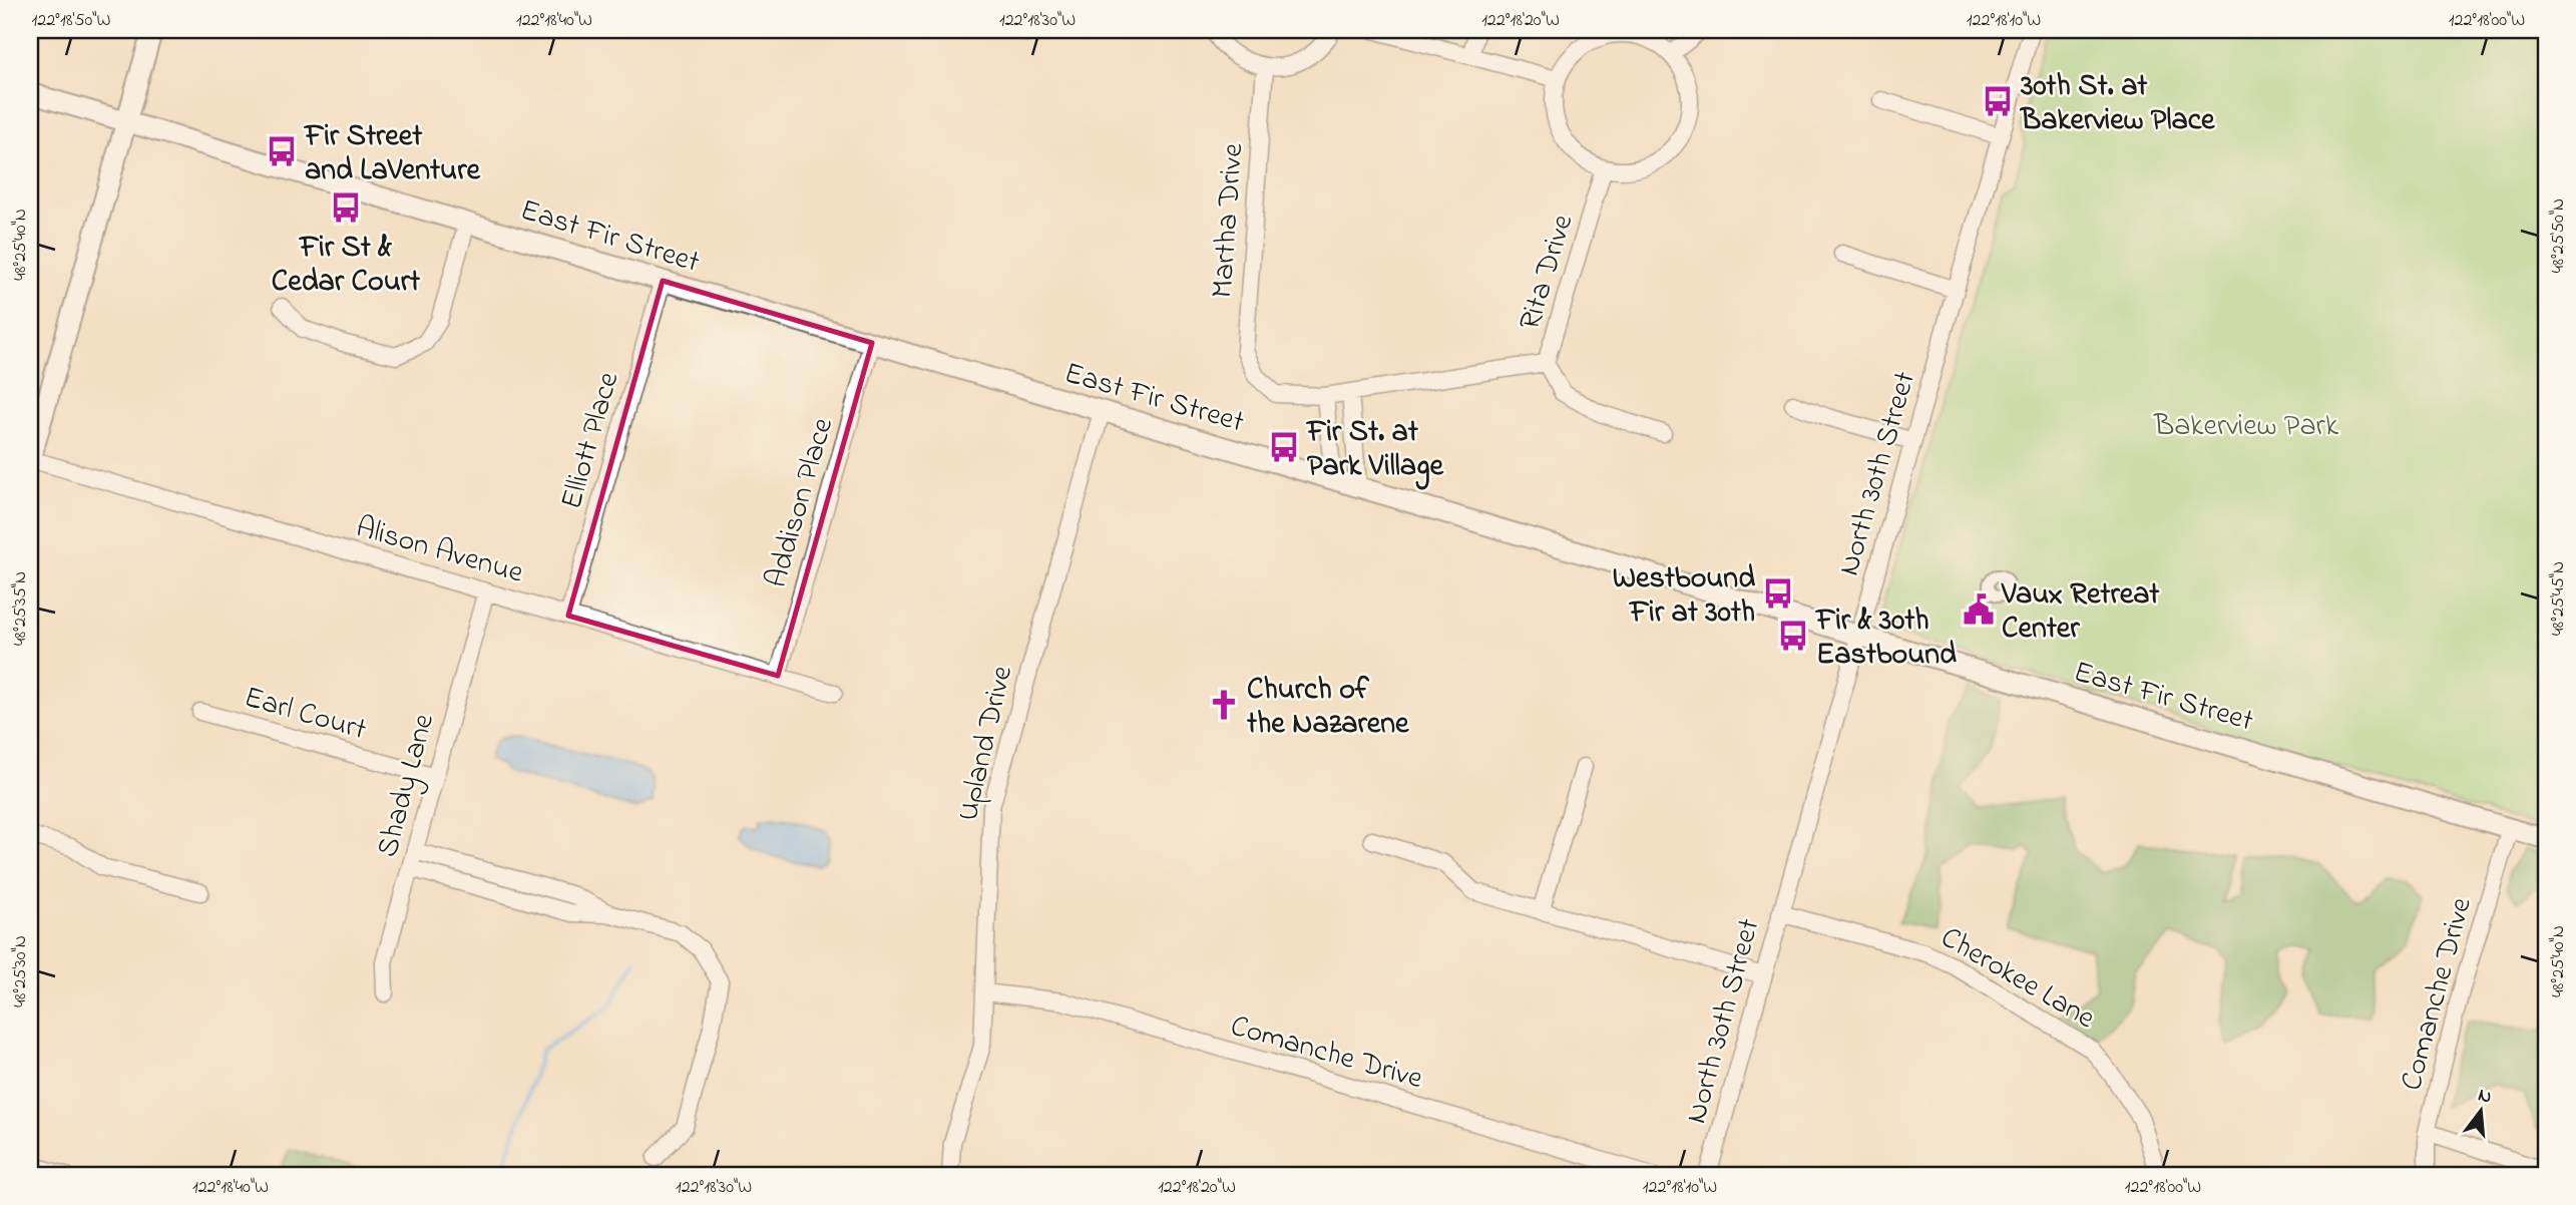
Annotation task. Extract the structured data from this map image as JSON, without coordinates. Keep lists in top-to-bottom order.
{
  "streets": {
    "street": [
      "Martha Drive",
      "East Fir Street",
      "Rita Drive",
      "Elliott Place",
      "North 30th Street",
      "Addison Place",
      "Alison Avenue",
      "Earl Court",
      "Upland Drive",
      "Shady Lane",
      "Cherokee Lane",
      "Comanche Drive"
    ]
  },
  "crossings": [
    ["Martha Drive", "Rita Drive"],
    ["East Fir Street", "Elliott Place"],
    ["East Fir Street", "North 30th Street"],
    ["East Fir Street", "Addison Place"],
    ["East Fir Street", "Upland Drive"],
    ["East Fir Street", "Comanche Drive"],
    ["Elliott Place", "Alison Avenue"],
    ["North 30th Street", "Cherokee Lane"],
    ["Addison Place", "Alison Avenue"],
    ["Alison Avenue", "Shady Lane"],
    ["Earl Court", "Shady Lane"],
    ["Upland Drive", "Comanche Drive"]
  ],
  "parks": ["Bakerview Park"],
  "places": {
    "bus stop": [
      "30th St. at Bakerview Place",
      "Fir Street and LaVenture",
      "Fir St & Cedar Court",
      "Fir St. at Park Village",
      "Westbound Fir at 30th",
      "Fir & 30th Eastbound"
    ],
    "public building": ["Vaux Retreat Center"],
    "church": ["Church of the Nazarene"]
  },
  "north": "top",
  "coordinates": [
    "122°18'50\"W",
    "122°18'40\"W",
    "122°18'30\"W",
    "122°18'20\"W",
    "122°18'10\"W",
    "122°18'00\"W",
    "48°25'50\"N",
    "48°25'40\"N",
    "48°25'45\"N",
    "48°25'35\"N",
    "48°25'30\"N"
  ]
}
